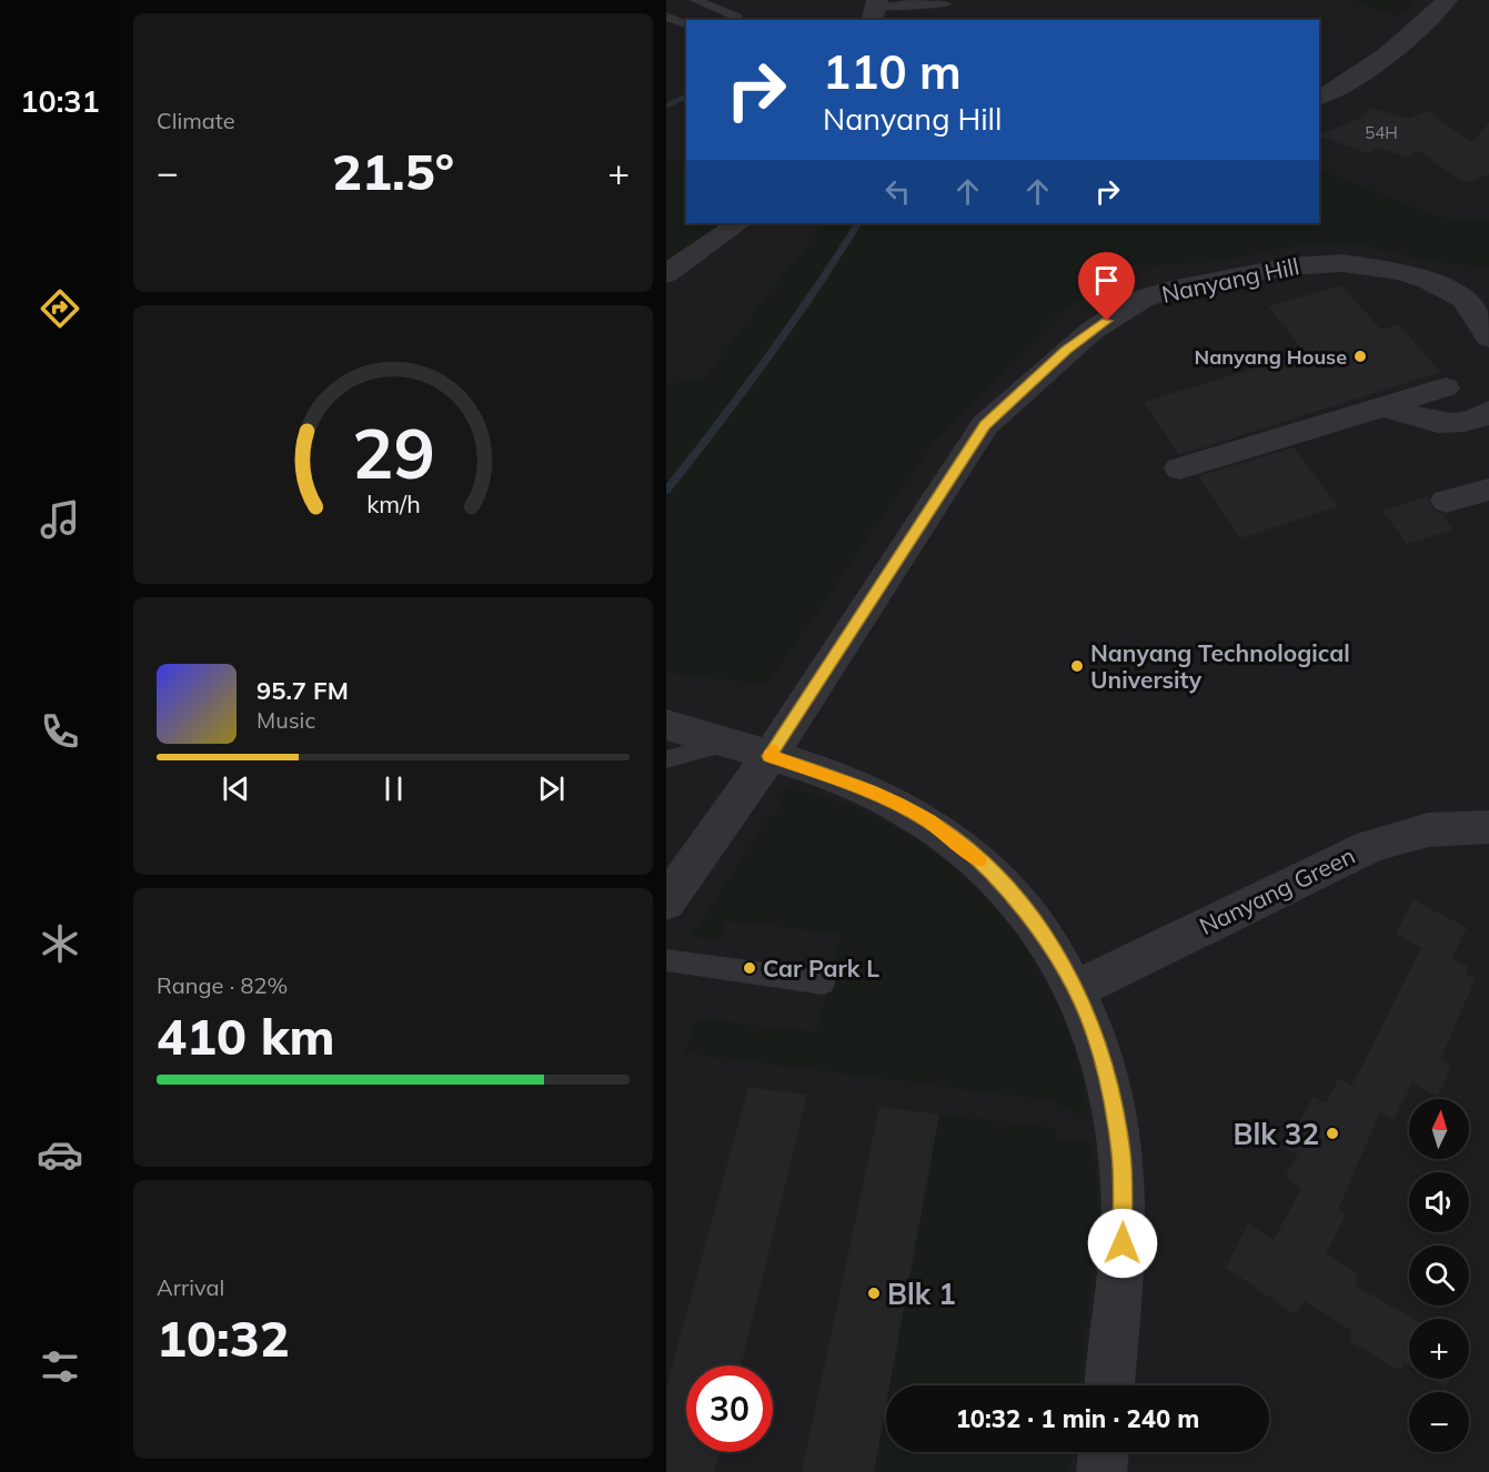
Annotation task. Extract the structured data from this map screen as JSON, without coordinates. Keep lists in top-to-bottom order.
{
  "streets": {
    "street": ["Nanyang Hill", "Nanyang Green"]
  },
  "places": [
    "Nanyang House",
    "Nanyang Technological University",
    "Car Park L",
    "Blk 32",
    "Blk 1"
  ],
  "house_numbers": ["54H"],
  "north": "top",
  "page": {
    "tabs": "10:31",
    "tile": [
      "Climate",
      ["Range · 82%", "410 km"],
      ["Arrival", "10:32"]
    ],
    "turn": ["110 m", "Nanyang Hill"],
    "heat": ["−", "21.5°", "+"],
    "song": ["95.7 FM", "Music"],
    "map_buttons": ["+", "−"],
    "limit": "30",
    "trip": "10:32 · 1 min · 240 m",
    "gauge": ["29", "km/h"]
  }
}
